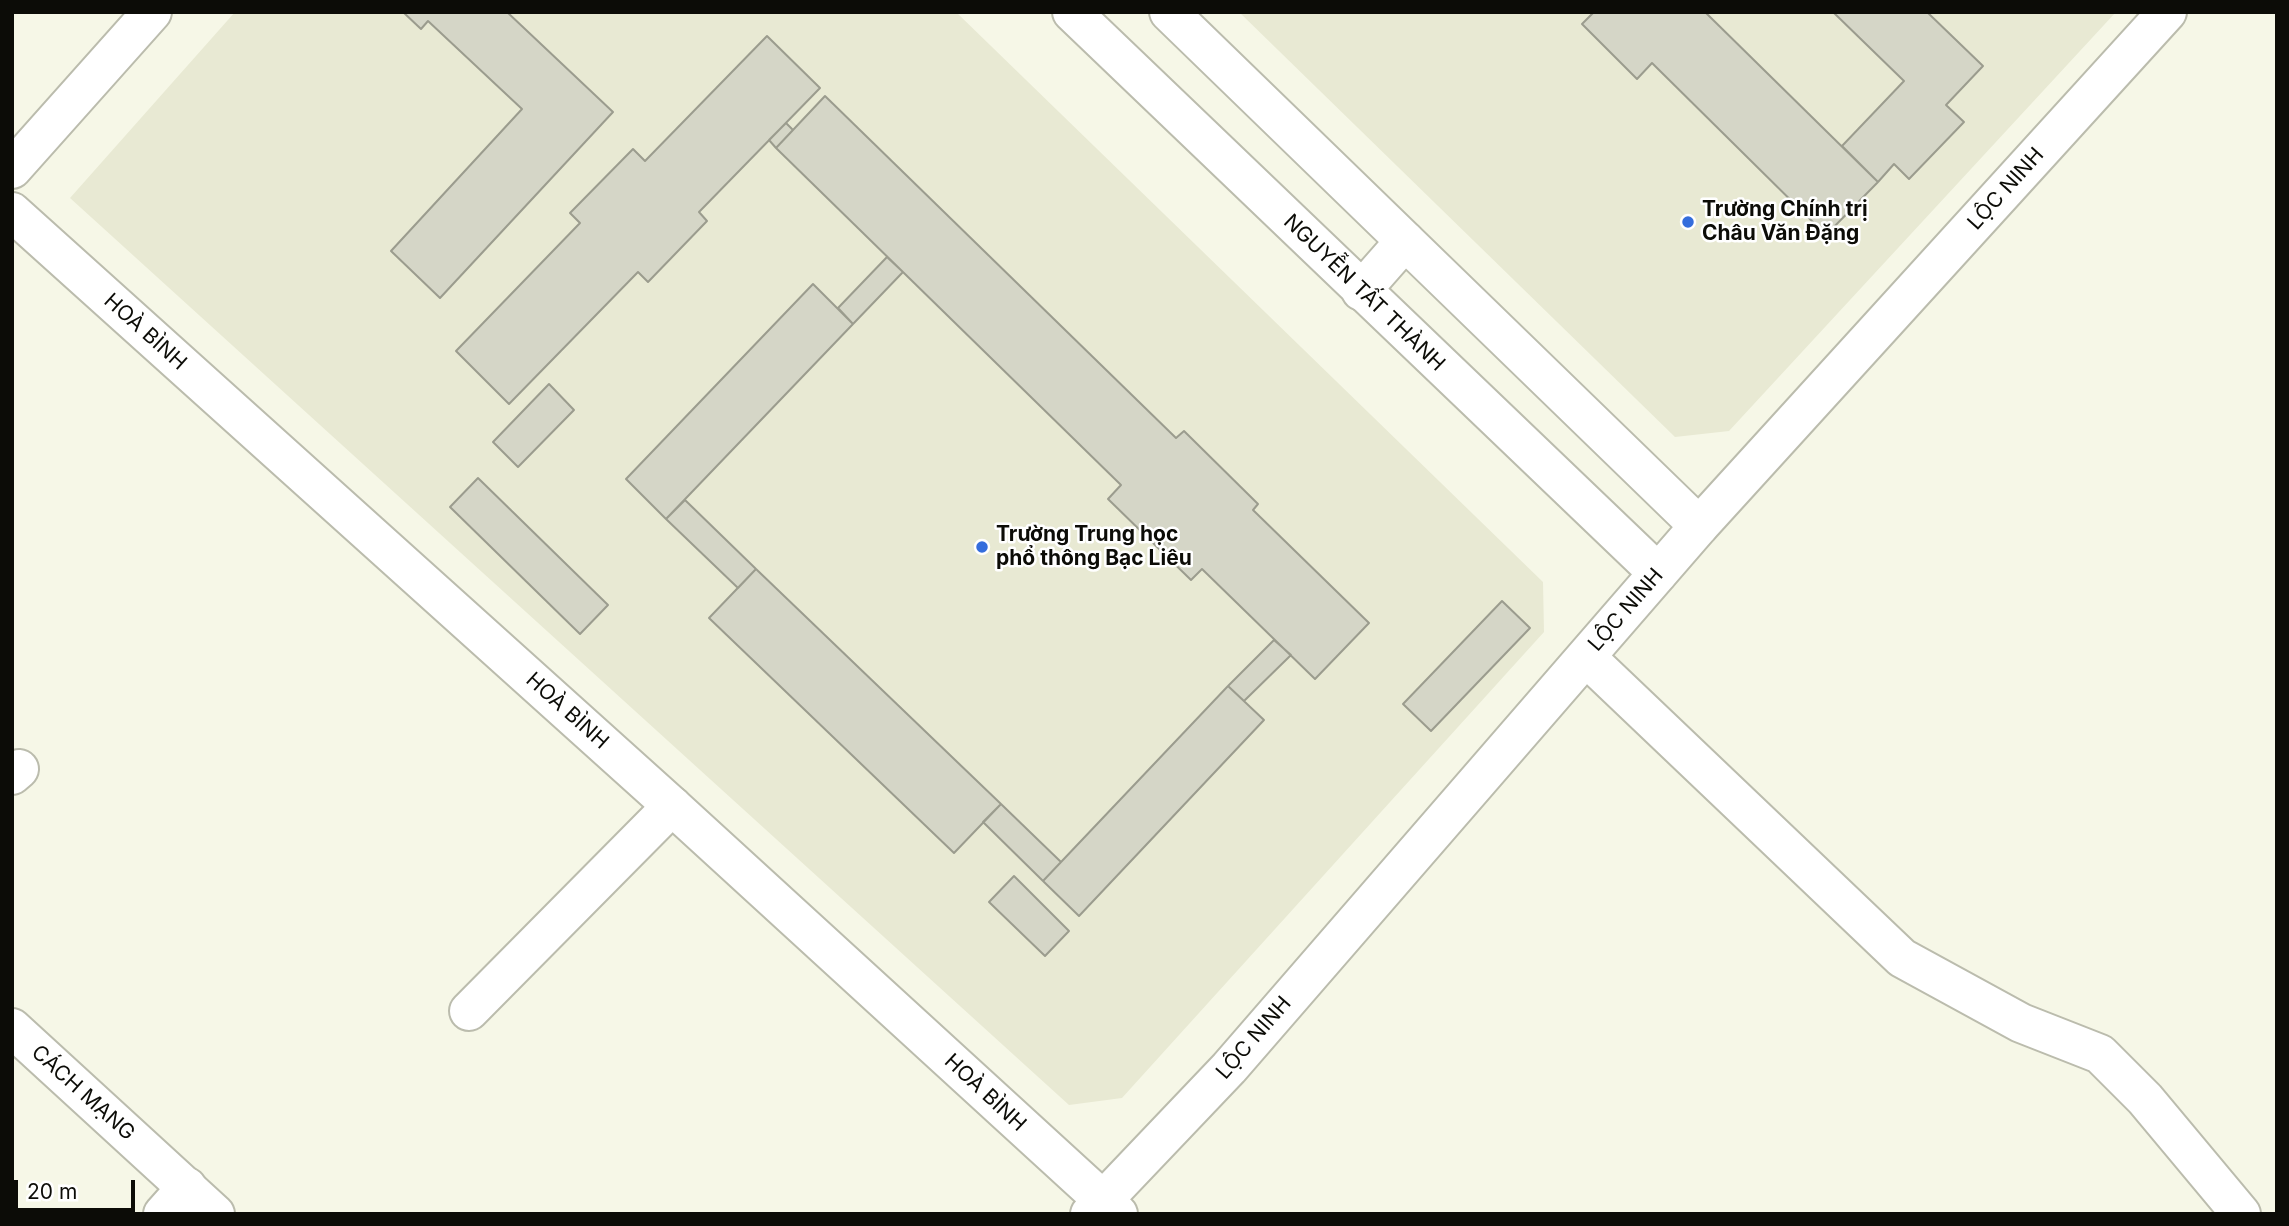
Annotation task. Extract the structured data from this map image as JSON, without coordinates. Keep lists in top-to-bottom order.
{
  "streets": {
    "street": [
      "LỘC NINH",
      "NGUYỄN TẤT THÀNH",
      "HOÀ BÌNH",
      "CÁCH MẠNG"
    ]
  },
  "crossings": [
    ["LỘC NINH", "NGUYỄN TẤT THÀNH"],
    ["LỘC NINH", "HOÀ BÌNH"]
  ],
  "places": ["Trường Chính trị Châu Văn Đặng", "Trường Trung học phổ thông Bạc Liêu"],
  "scale_bar": "20 m"
}
